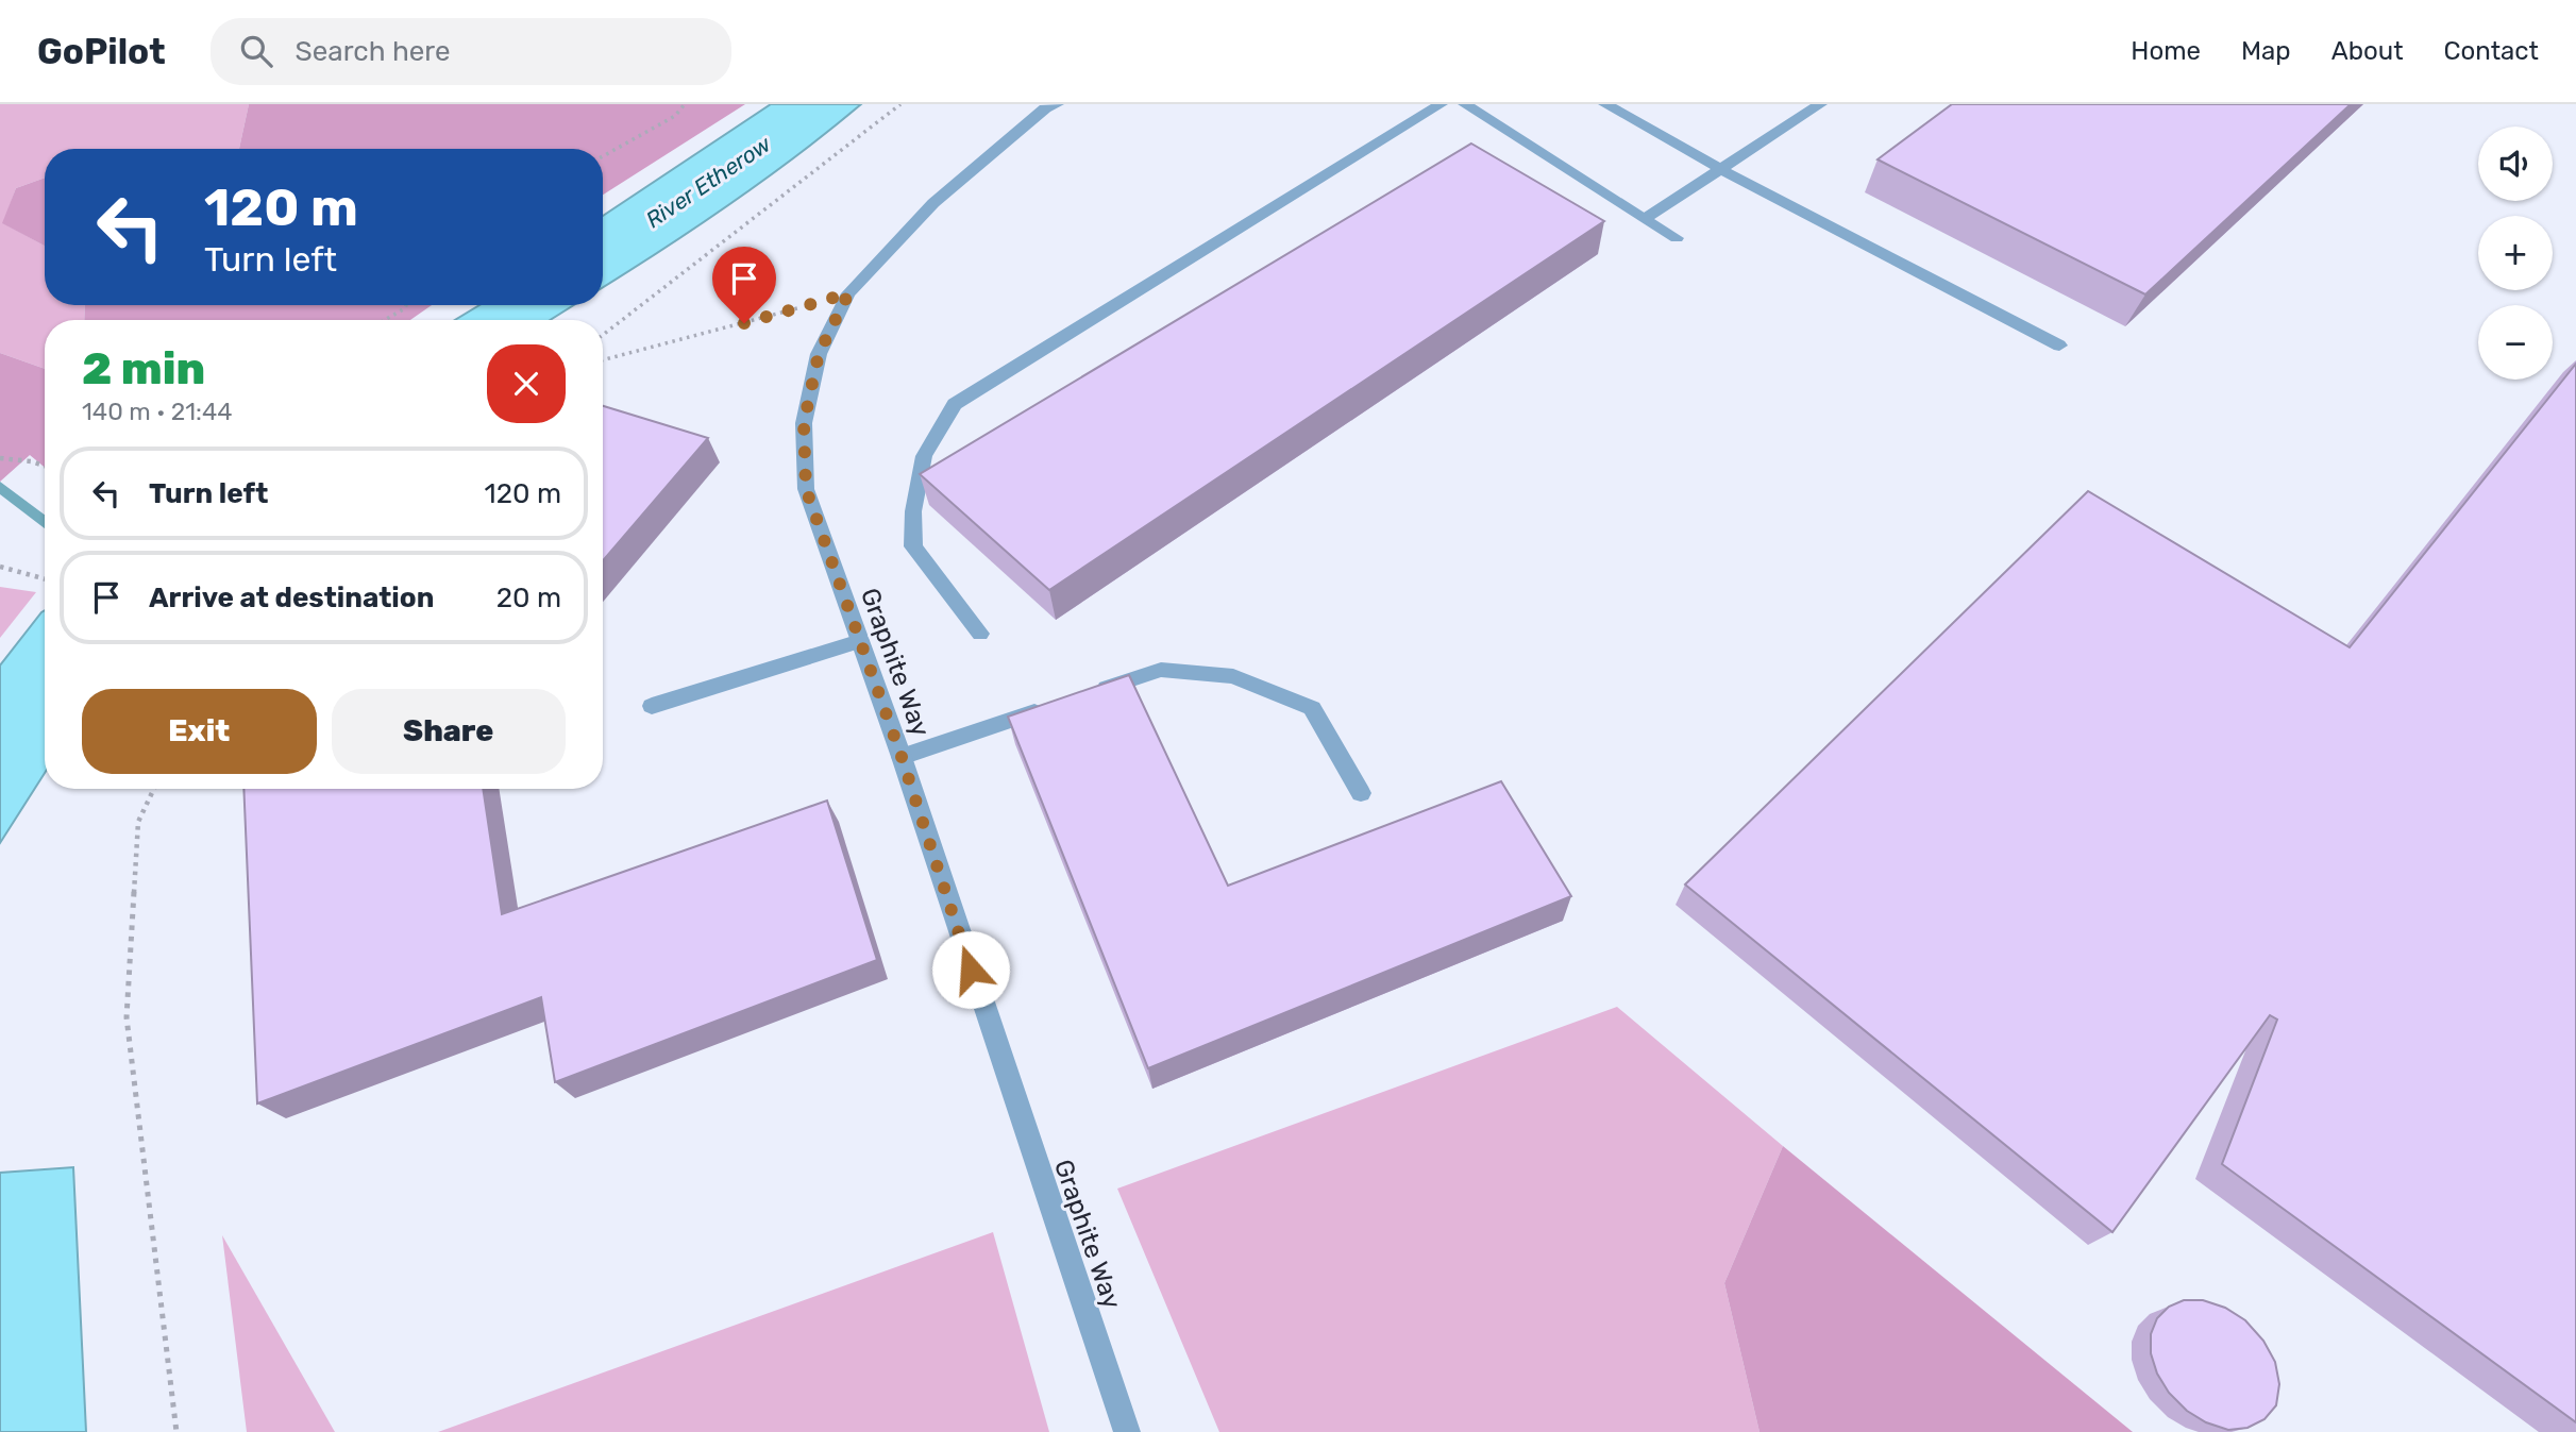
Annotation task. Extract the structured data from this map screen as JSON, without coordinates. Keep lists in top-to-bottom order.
{
  "streets": {
    "street": ["Graphite Way"]
  },
  "water": ["River Etherow"],
  "page": {
    "header": "GoPilot",
    "search": "Search here",
    "nav": [
      "Home",
      "Map",
      "About",
      "Contact"
    ],
    "map_buttons": ["+", "−"],
    "turn": ["120 m", "Turn left"],
    "heading": ["2 min", "140 m · 21:44"],
    "list": [
      {
        "name": "Turn left",
        "value": "120 m"
      },
      {
        "name": "Arrive at destination",
        "value": "20 m"
      }
    ],
    "buttons": ["Exit", "Share"]
  }
}
